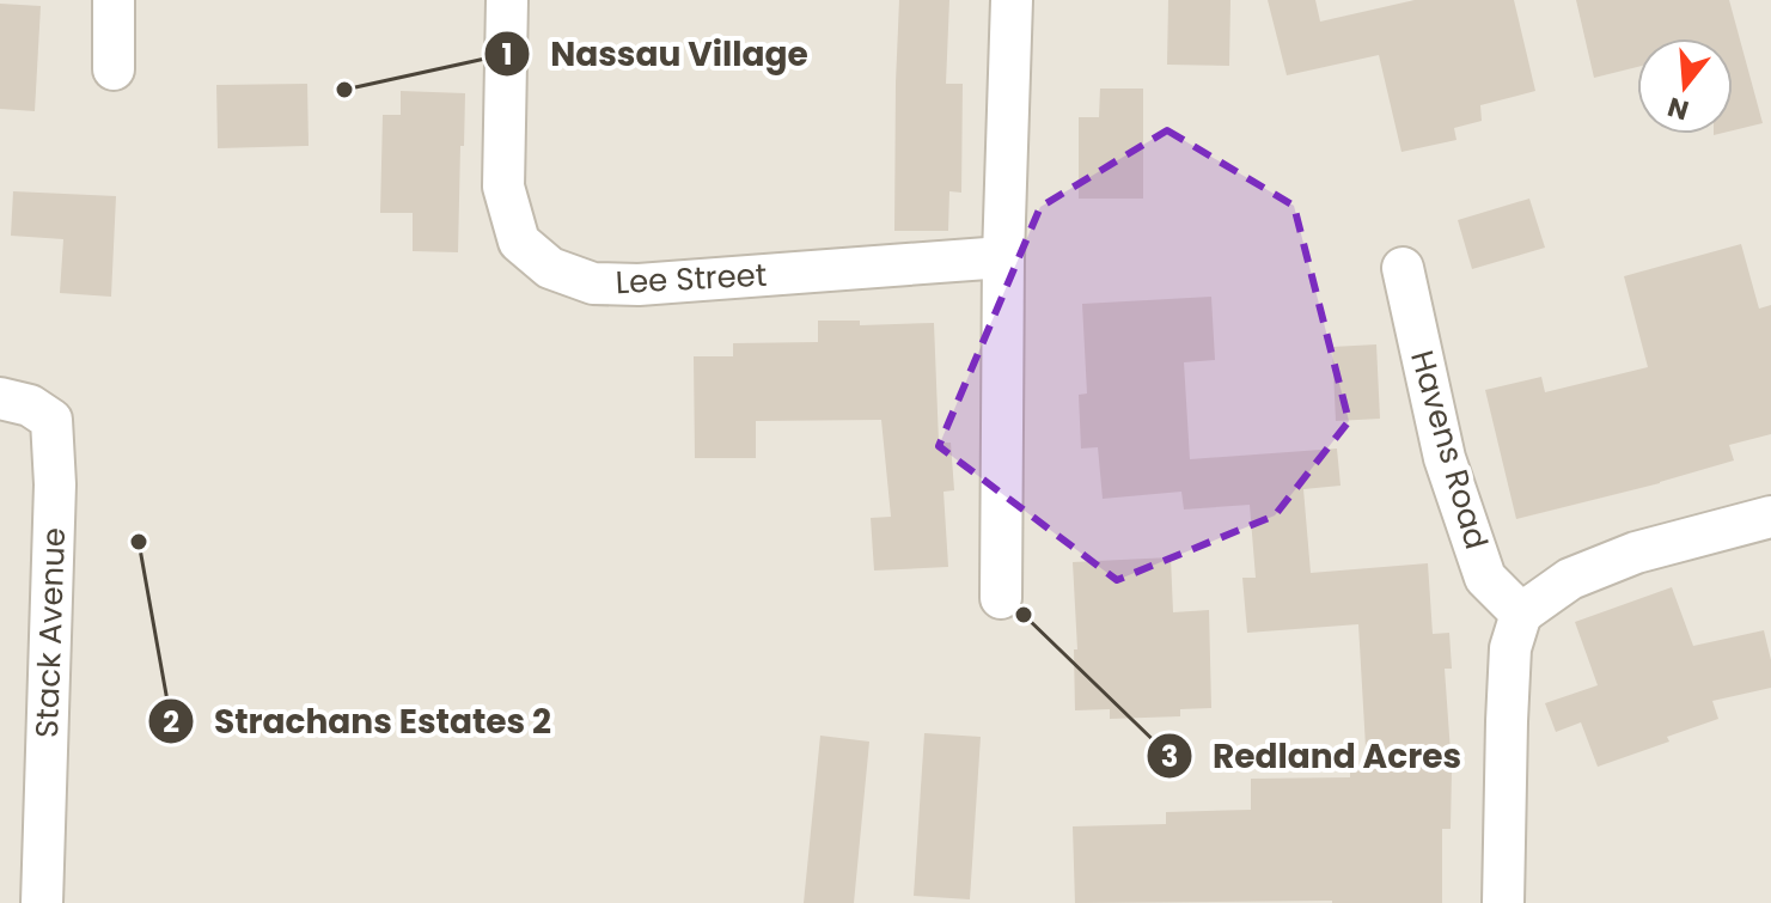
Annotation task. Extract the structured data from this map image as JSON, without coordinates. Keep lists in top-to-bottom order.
{
  "streets": {
    "street": ["Lee Street", "Havens Road", "Stack Avenue"]
  },
  "places": ["Nassau Village", "Strachans Estates 2", "Redland Acres"],
  "north": "bottom"
}
